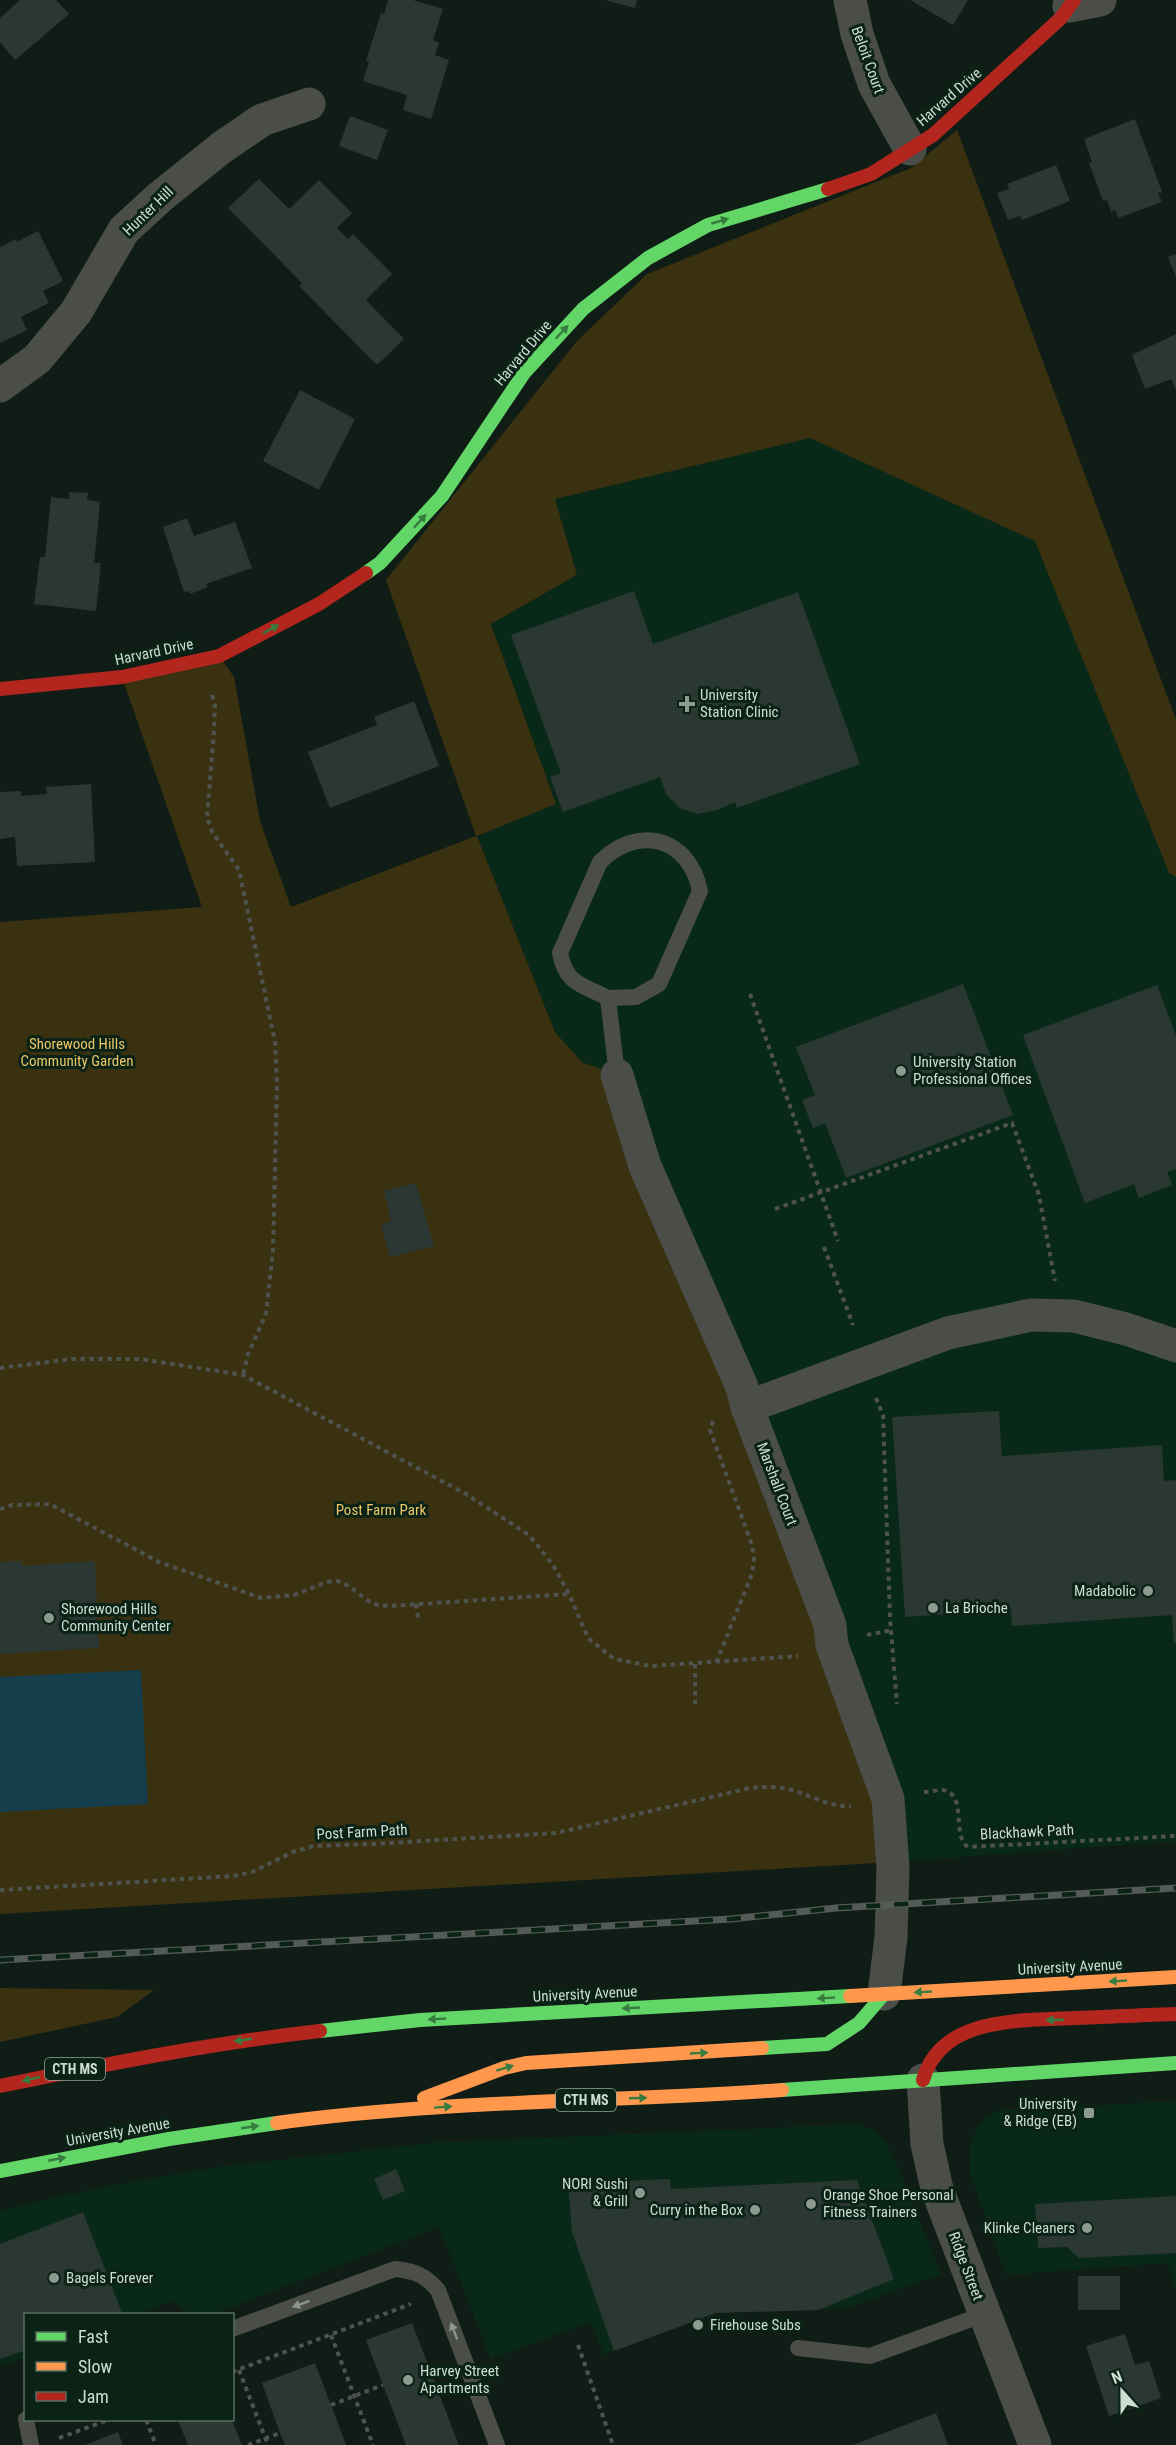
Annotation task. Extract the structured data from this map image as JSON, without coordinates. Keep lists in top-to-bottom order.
{
  "streets": {
    "main road": ["Harvard Drive", "University Avenue", "CTH MS"],
    "street": [
      "Beloit Court",
      "Hunter Hill",
      "Marshall Court",
      "Ridge Street"
    ],
    "path": ["Post Farm Path", "Blackhawk Path"]
  },
  "crossings": [
    ["Beloit Court", "Harvard Drive"],
    ["Marshall Court", "University Avenue"],
    ["University Avenue", "Ridge Street"]
  ],
  "one_way": ["Harvard Drive"],
  "parks": ["Shorewood Hills Community Garden", "Post Farm Park"],
  "places": {
    "health": ["University Station Clinic"],
    "other": [
      "University Station Professional Offices",
      "Madabolic",
      "La Brioche",
      "Shorewood Hills Community Center",
      "NORI Sushi & Grill",
      "Orange Shoe Personal Fitness Trainers",
      "Curry in the Box",
      "Klinke Cleaners",
      "Bagels Forever",
      "Firehouse Subs",
      "Harvey Street Apartments"
    ],
    "transit": ["University & Ridge (EB)"]
  },
  "legend": ["Fast", "Slow", "Jam"],
  "north": "top"
}
